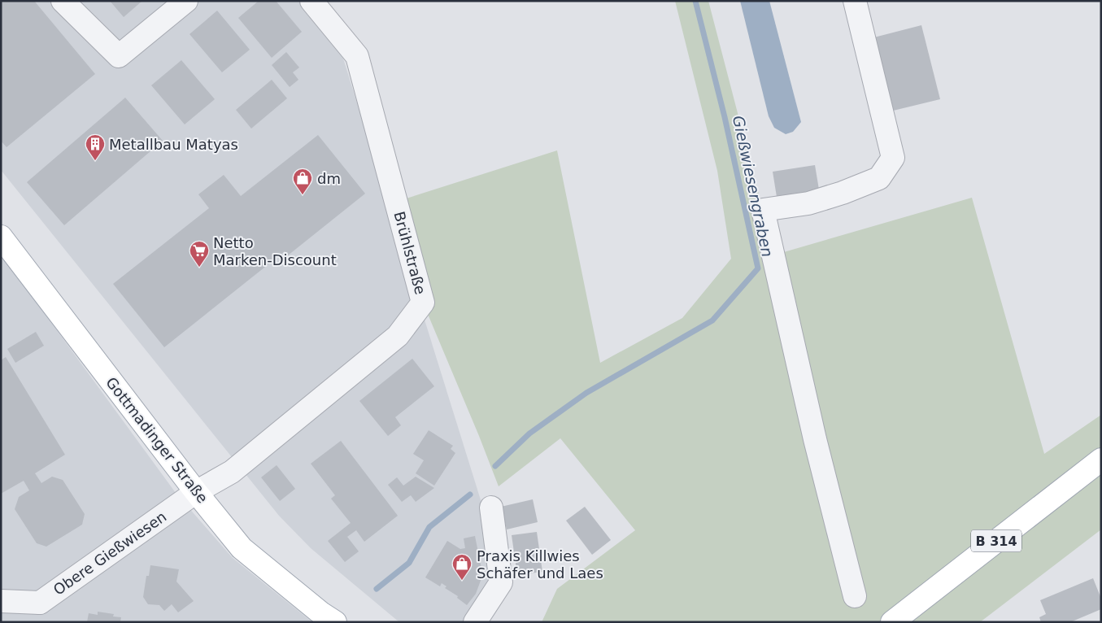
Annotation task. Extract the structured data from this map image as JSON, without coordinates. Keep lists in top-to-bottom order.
{
  "streets": {
    "main road": ["Gottmadinger Straße", "B 314"],
    "street": ["Brühlstraße", "Obere Gießwiesen"]
  },
  "crossings": [
    ["Brühlstraße", "Gottmadinger Straße"],
    ["Brühlstraße", "Obere Gießwiesen"],
    ["Gottmadinger Straße", "Obere Gießwiesen"]
  ],
  "water": ["Gießwiesengraben"],
  "places": {
    "building": ["Metallbau Matyas"],
    "shop": ["dm", "Praxis Killwies Schäfer und Laes"],
    "supermarket": ["Netto Marken-Discount"]
  }
}
